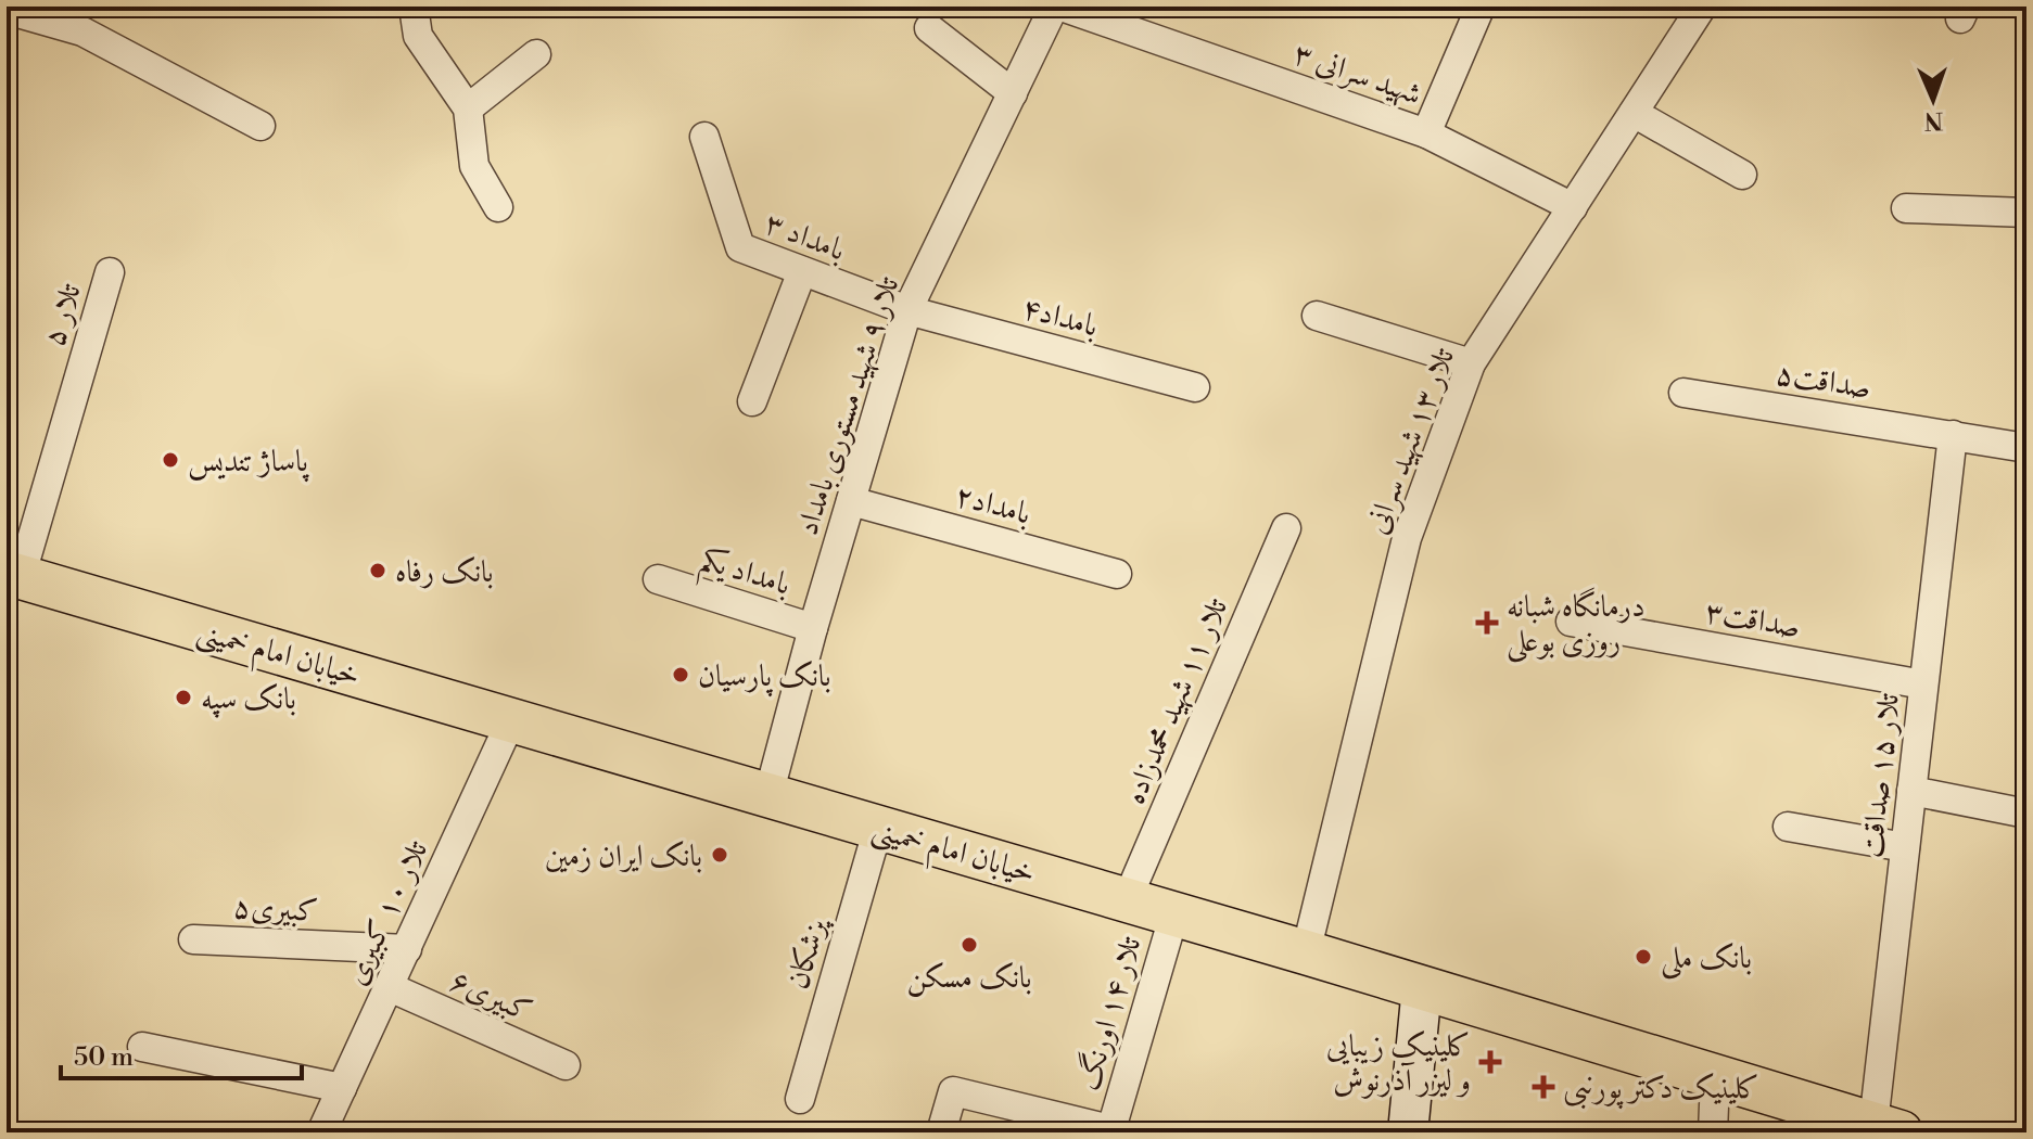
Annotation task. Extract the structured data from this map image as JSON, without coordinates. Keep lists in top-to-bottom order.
{
  "streets": {
    "main road": ["خیابان امام خمینی"],
    "street": [
      "شهید سرانی ۳",
      "بامداد ۳",
      "تلار ۵",
      "بامداد۴",
      "صداقت۵",
      "تلار ۹ شهید مستوری بامداد",
      "تلار ۱۳ شهید سرانی",
      "بامداد۲",
      "بامداد یکم",
      "صداقت۳",
      "تلار ۱۱ شهید محمدزاده",
      "تلار ۱۵ صداقت",
      "کبیری۵",
      "تلار ۱۰ کبیری",
      "پزشکان",
      "کبیری۶",
      "تلار ۱۴ اورنگ"
    ]
  },
  "crossings": [
    ["شهید سرانی ۳", "تلار ۱۳ شهید سرانی"],
    ["بامداد ۳", "بامداد۴"],
    ["بامداد ۳", "تلار ۹ شهید مستوری بامداد"],
    ["تلار ۵", "خیابان امام خمینی"],
    ["بامداد۴", "تلار ۹ شهید مستوری بامداد"],
    ["صداقت۵", "تلار ۱۵ صداقت"],
    ["تلار ۹ شهید مستوری بامداد", "بامداد۲"],
    ["تلار ۹ شهید مستوری بامداد", "بامداد یکم"],
    ["تلار ۹ شهید مستوری بامداد", "خیابان امام خمینی"],
    ["تلار ۱۳ شهید سرانی", "خیابان امام خمینی"],
    ["صداقت۳", "تلار ۱۵ صداقت"],
    ["خیابان امام خمینی", "تلار ۱۱ شهید محمدزاده"],
    ["خیابان امام خمینی", "تلار ۱۵ صداقت"],
    ["خیابان امام خمینی", "تلار ۱۰ کبیری"],
    ["خیابان امام خمینی", "پزشکان"],
    ["خیابان امام خمینی", "تلار ۱۴ اورنگ"],
    ["کبیری۵", "تلار ۱۰ کبیری"],
    ["تلار ۱۰ کبیری", "کبیری۶"]
  ],
  "places": {
    "other": [
      "پاساژ تندیس",
      "بانک رفاه",
      "بانک پارسیان",
      "بانک سپه",
      "بانک ایران زمین",
      "بانک مسکن",
      "بانک ملی"
    ],
    "health": ["درمانگاه شبانه روزی بوعلی", "کلینیک زیبایی و لیزر آذرنوش", "کلینیک دکتر پورنبی"]
  },
  "scale_bar": "50 m",
  "north": "bottom"
}
